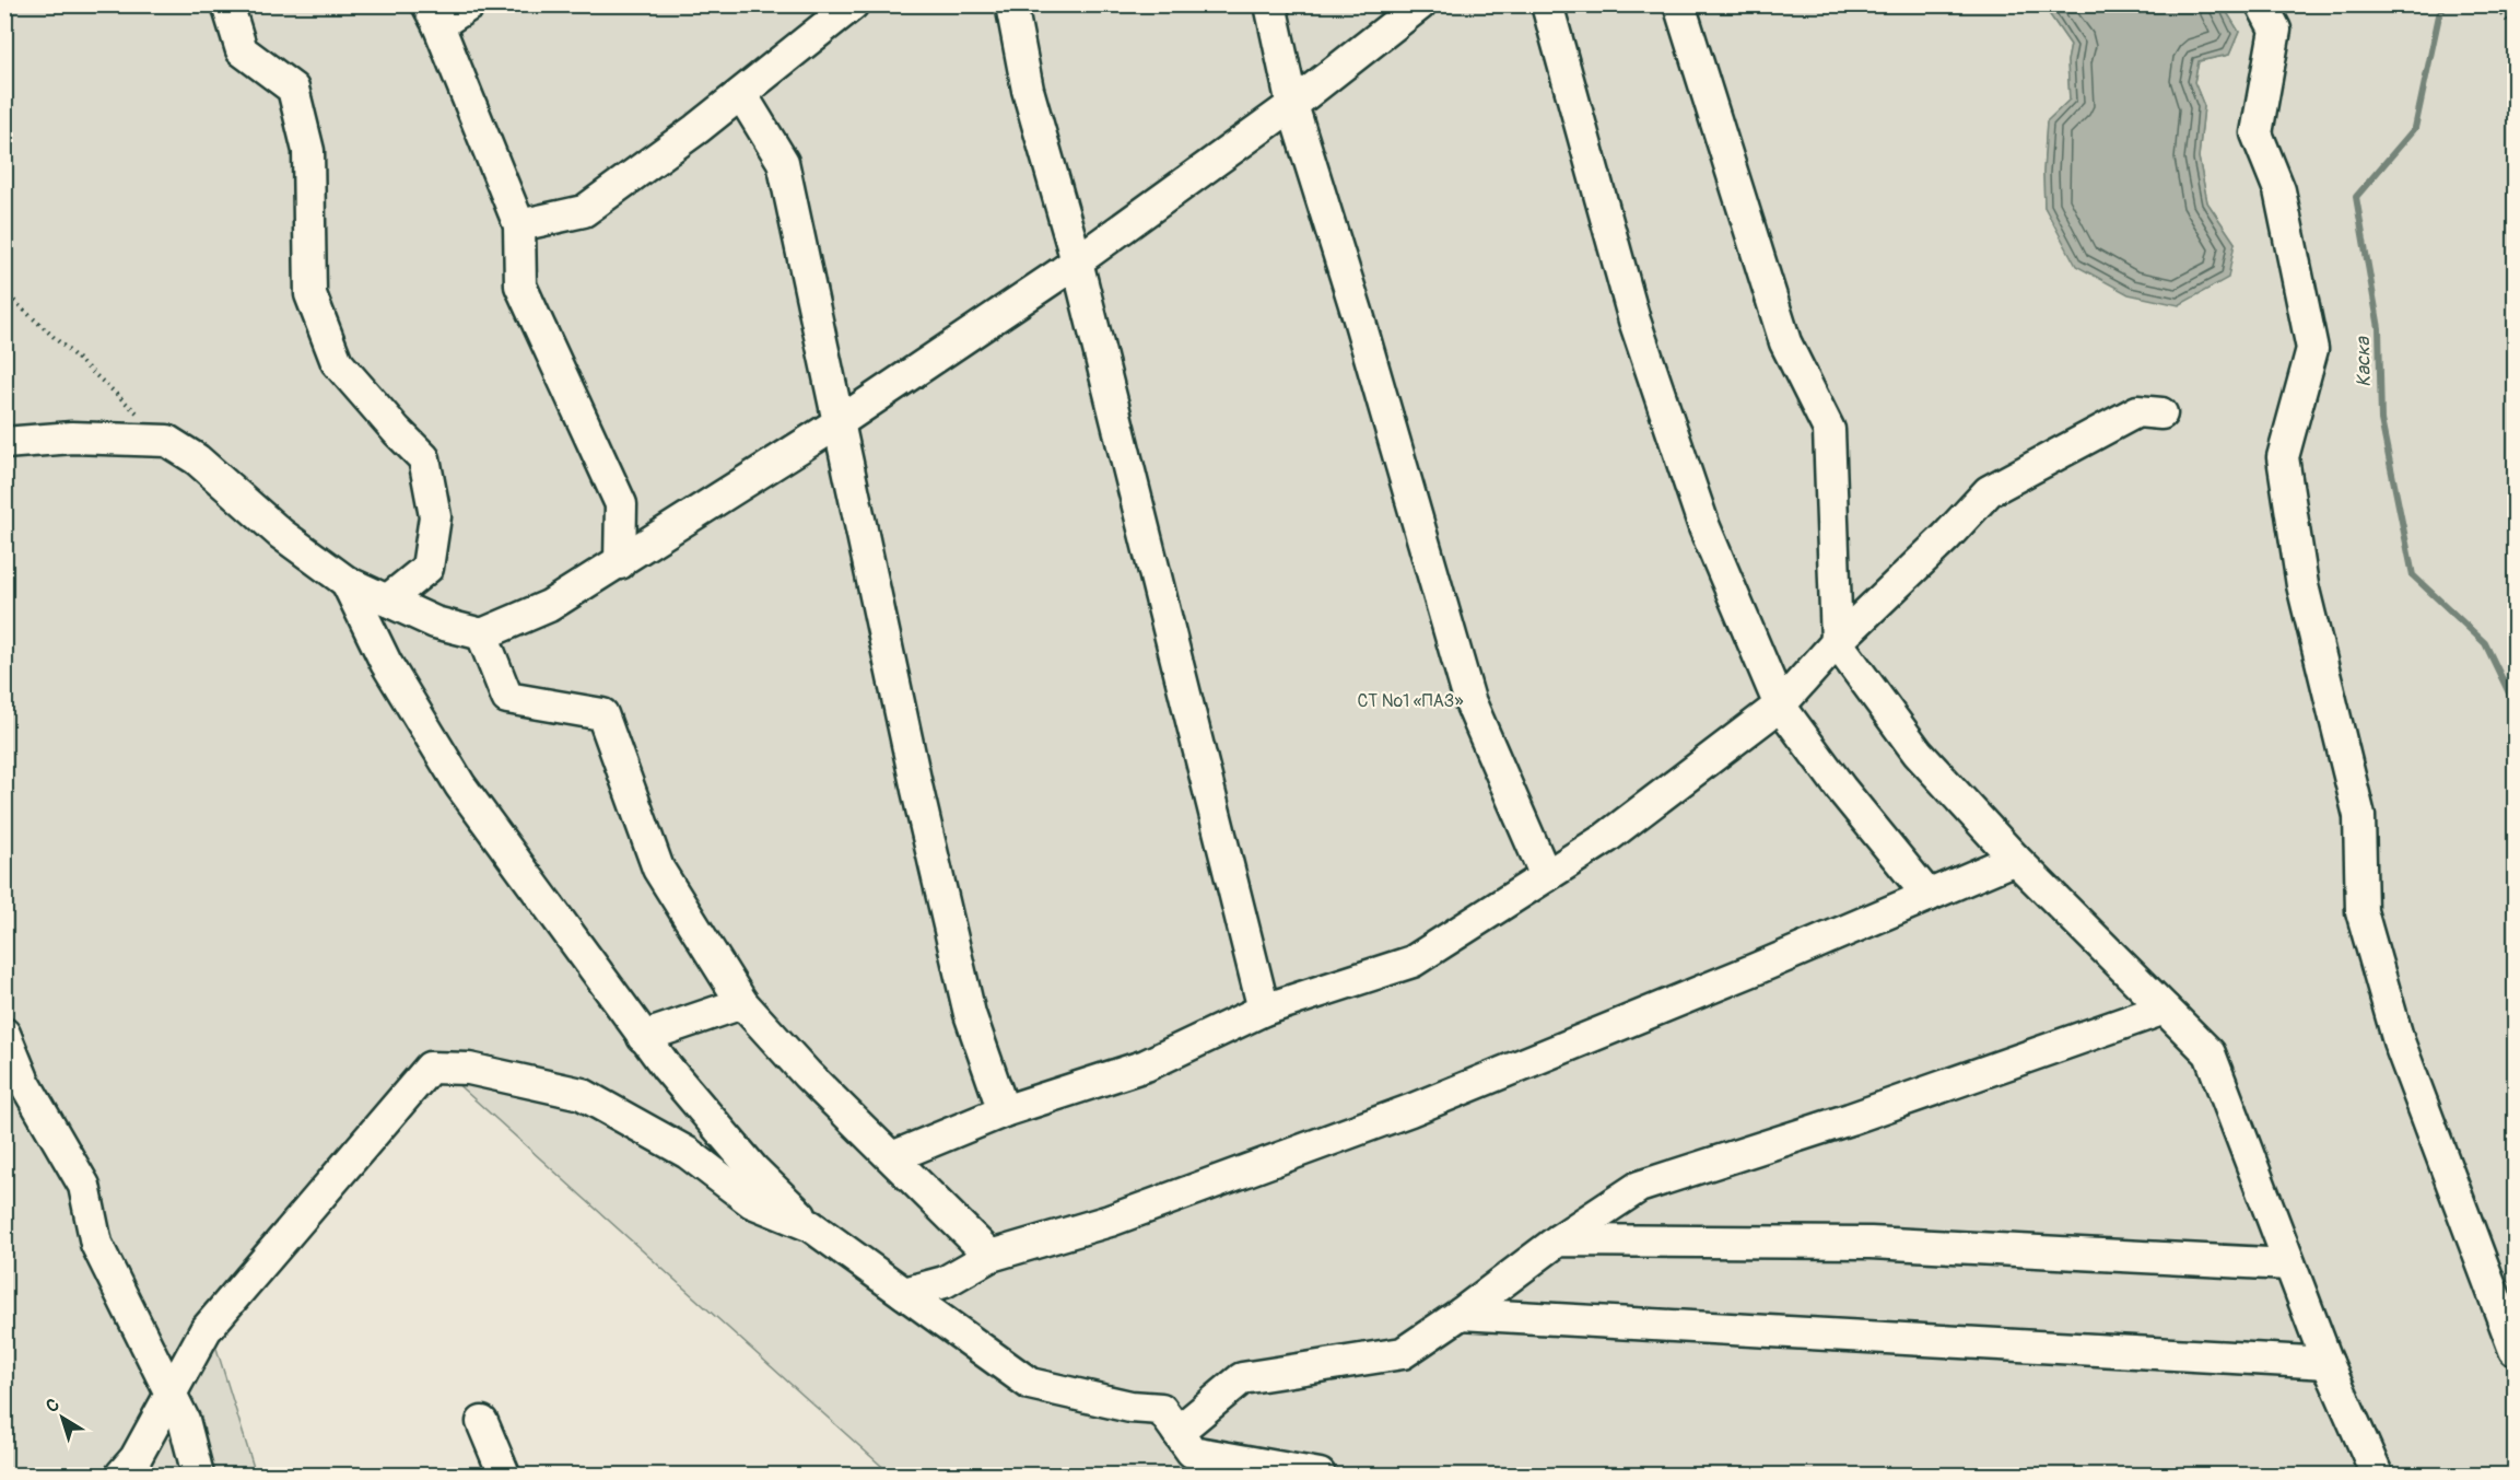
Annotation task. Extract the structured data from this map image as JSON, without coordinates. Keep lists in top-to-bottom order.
{
  "water": ["Каска"],
  "parks": ["СТ №1 «ПАЗ»"],
  "north": "top left"
}
